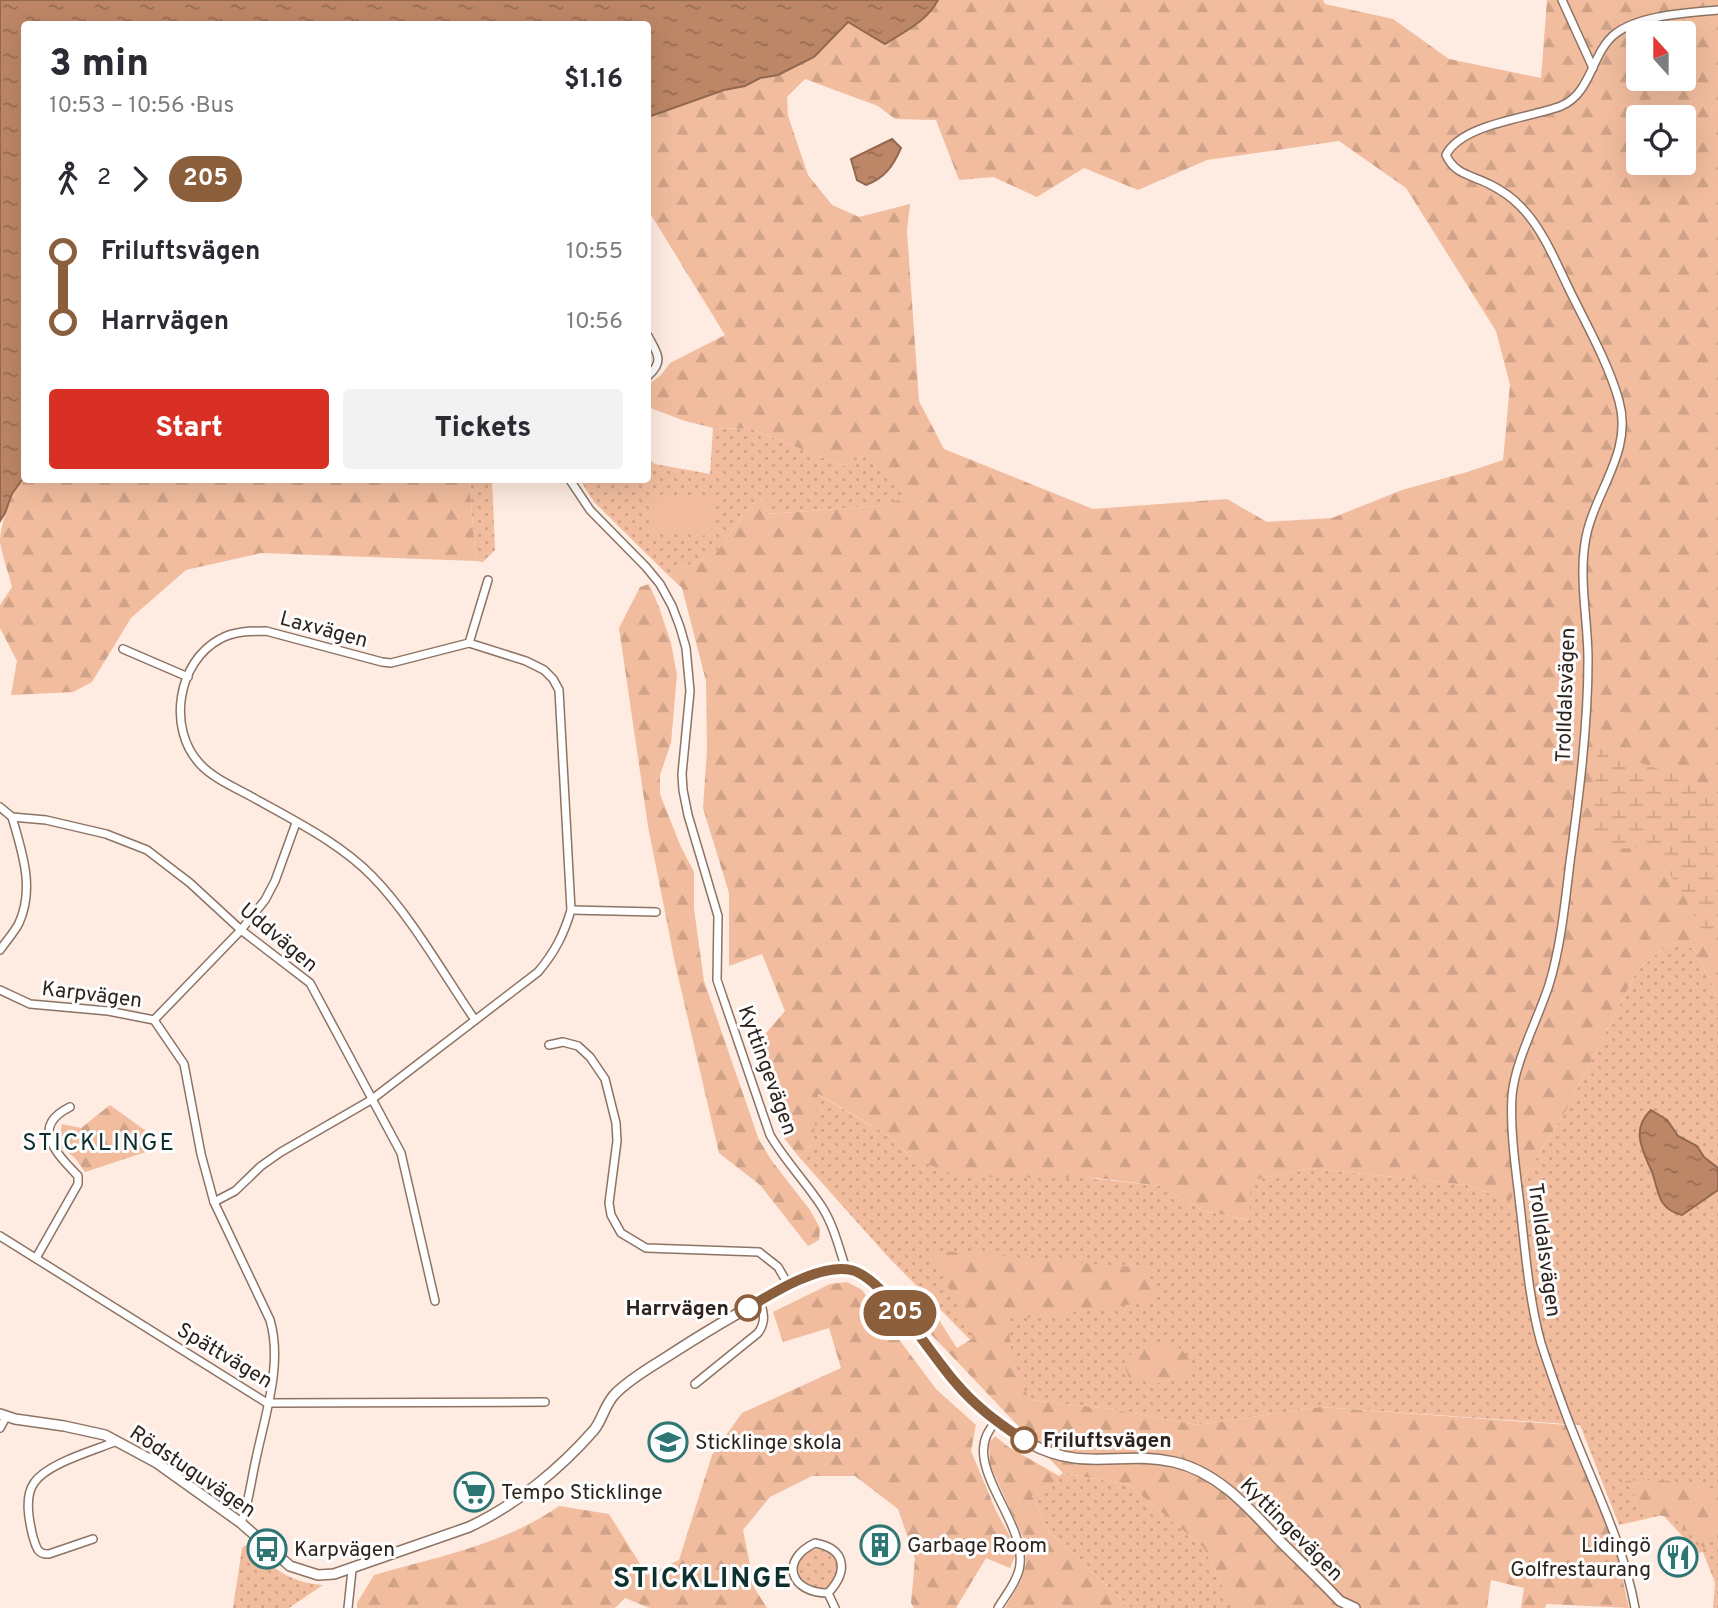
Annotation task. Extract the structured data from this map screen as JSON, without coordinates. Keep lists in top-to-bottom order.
{
  "streets": {
    "street": [
      "Laxvägen",
      "Trolldalsvägen",
      "Uddvägen",
      "Karpvägen",
      "Kyttingevägen",
      "Spättvägen",
      "Rödstuguvägen"
    ]
  },
  "crossings": [
    ["Karpvägen", "Spättvägen"],
    ["Karpvägen", "Rödstuguvägen"],
    ["Kyttingevägen", "Rödstuguvägen"]
  ],
  "districts": ["STICKLINGE", "STICKLINGE"],
  "places": {
    "other": ["Harrvägen", "Friluftsvägen"],
    "school or university": ["Sticklinge skola"],
    "supermarket": ["Tempo Sticklinge"],
    "building": ["Garbage Room"],
    "bus stop": ["Karpvägen"],
    "restaurant": ["Lidingö Golfrestaurang"]
  },
  "lines": ["bus line 205"],
  "north": "top",
  "page": {
    "on_map": "205",
    "heading": ["3 min", "10:53 – 10:56 · Bus", "$1.16"],
    "legs": ["2", "205"],
    "list": [
      {
        "name": "Friluftsvägen",
        "value": "10:55"
      },
      {
        "name": "Harrvägen",
        "value": "10:56"
      }
    ],
    "buttons": ["Start", "Tickets"]
  }
}
